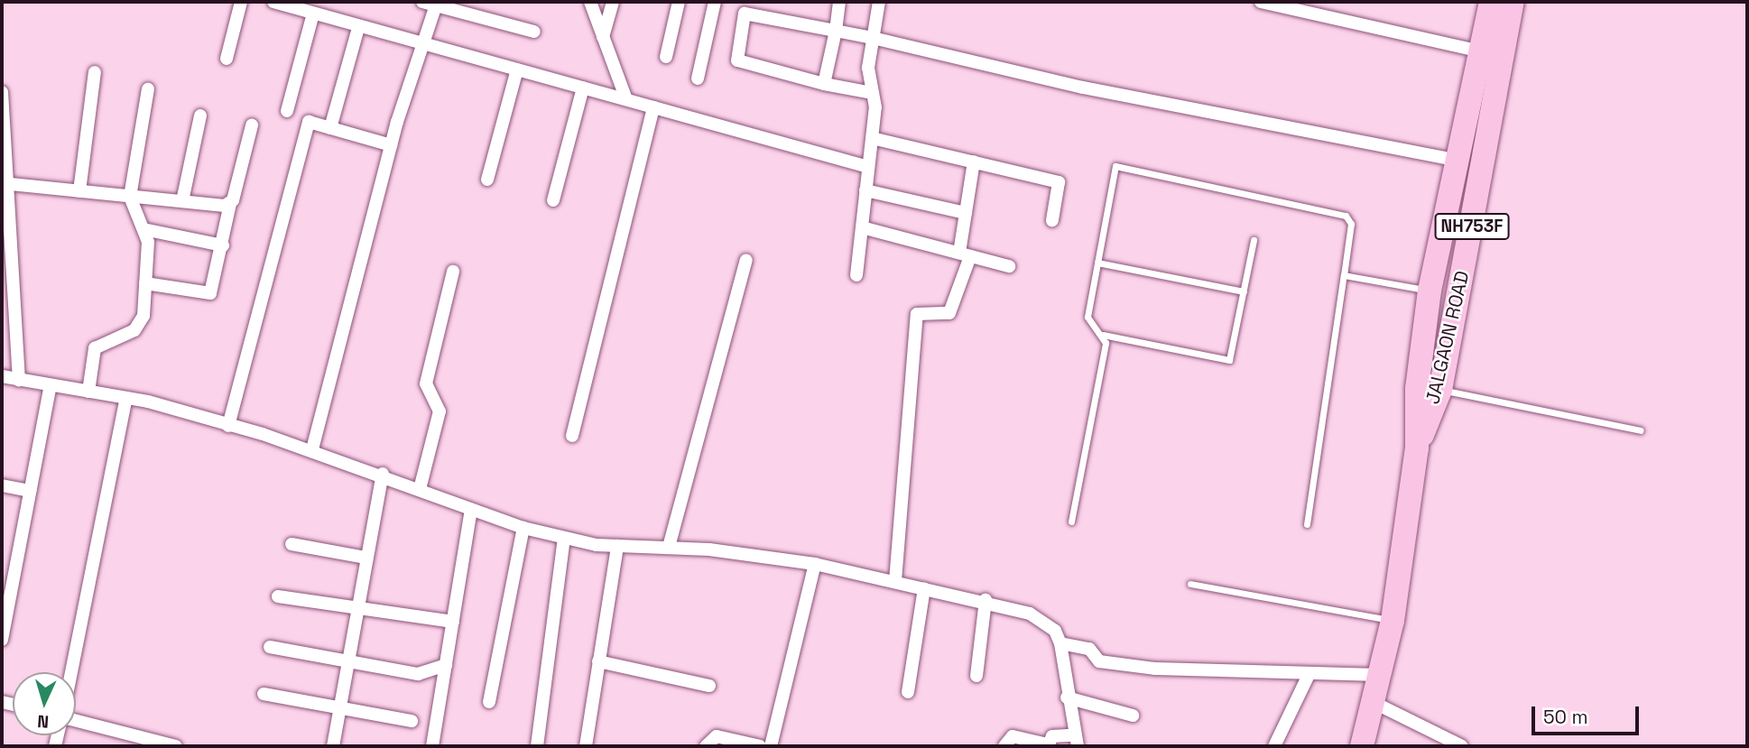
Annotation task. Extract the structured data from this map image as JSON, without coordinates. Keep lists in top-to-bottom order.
{
  "streets": {
    "highway": ["NH753F", "JALGAON ROAD"]
  },
  "scale_bar": "50 m",
  "north": "bottom"
}
